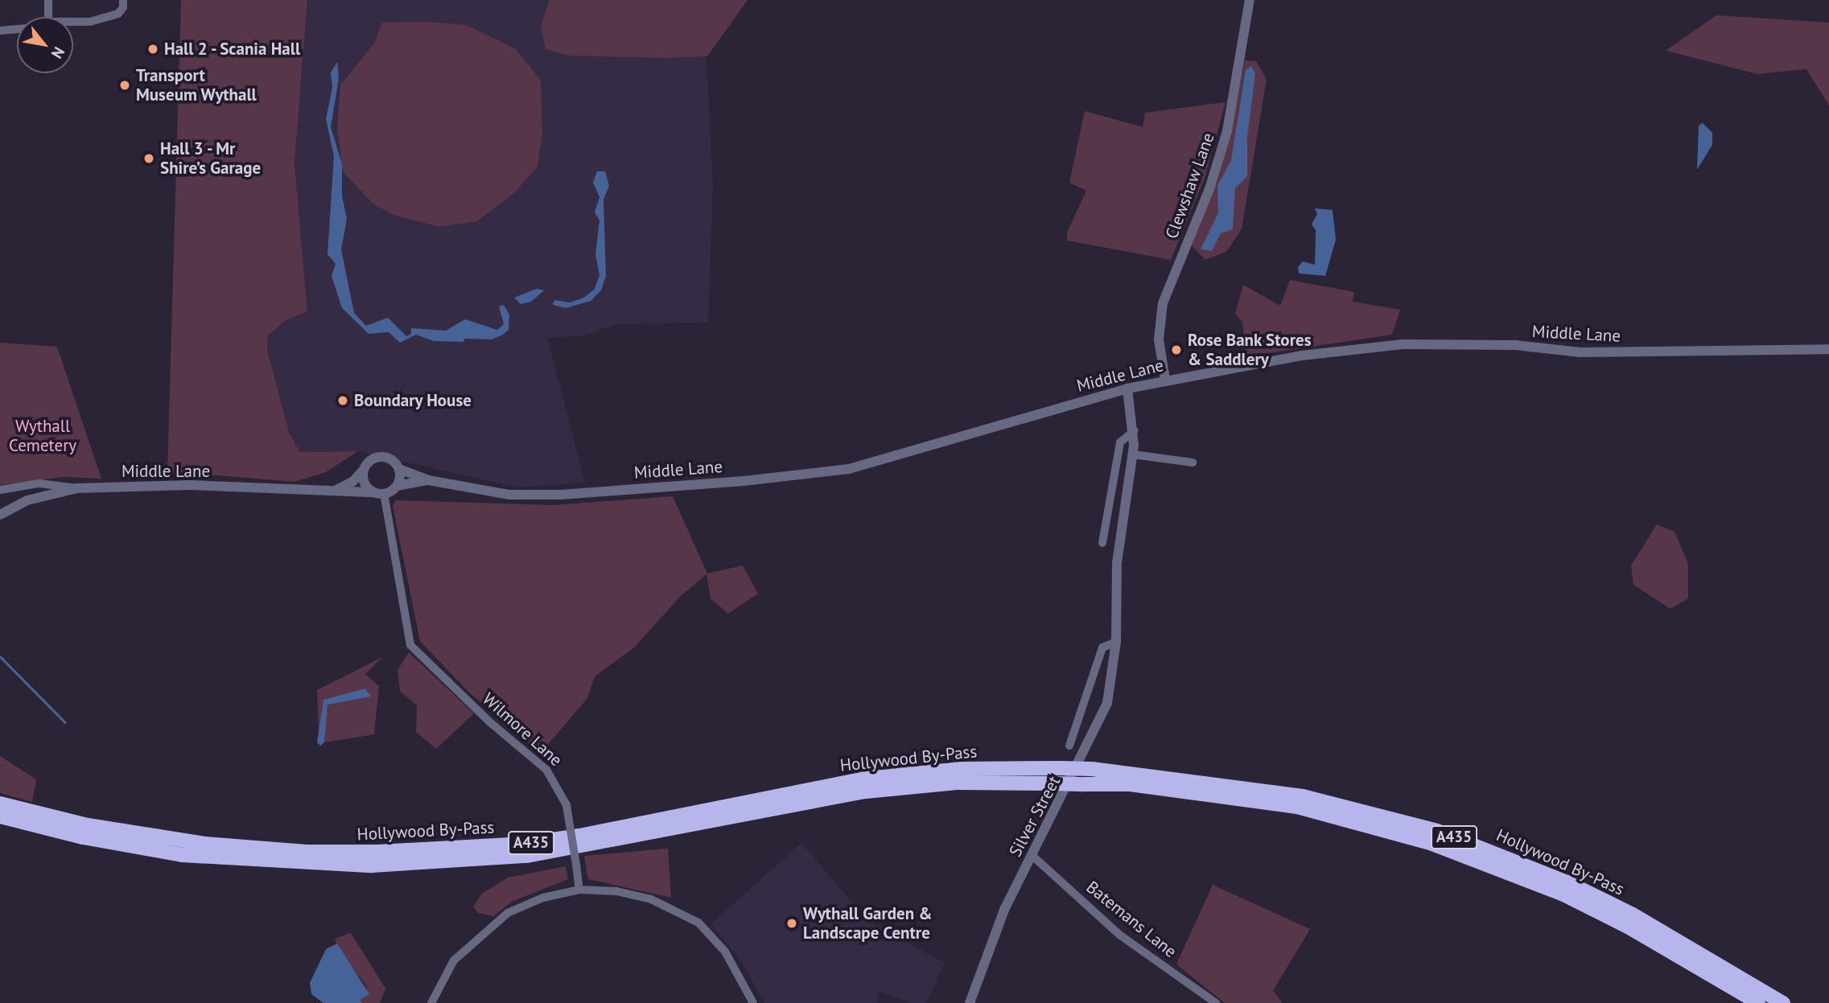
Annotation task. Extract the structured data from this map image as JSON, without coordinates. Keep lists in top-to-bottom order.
{
  "streets": {
    "highway": ["Hollywood By-Pass", "A435"],
    "street": [
      "Clewshaw Lane",
      "Middle Lane",
      "Wilmore Lane",
      "Silver Street",
      "Batemans Lane"
    ]
  },
  "crossings": [
    ["Clewshaw Lane", "Middle Lane"],
    ["Middle Lane", "Wilmore Lane"],
    ["Middle Lane", "Silver Street"],
    ["Silver Street", "Batemans Lane"]
  ],
  "parks": ["Wythall Cemetery"],
  "places": [
    "Hall 2 - Scania Hall",
    "Transport Museum Wythall",
    "Hall 3 - Mr Shire’s Garage",
    "Rose Bank Stores & Saddlery",
    "Boundary House",
    "Wythall Garden & Landscape Centre"
  ],
  "north": "bottom right"
}
